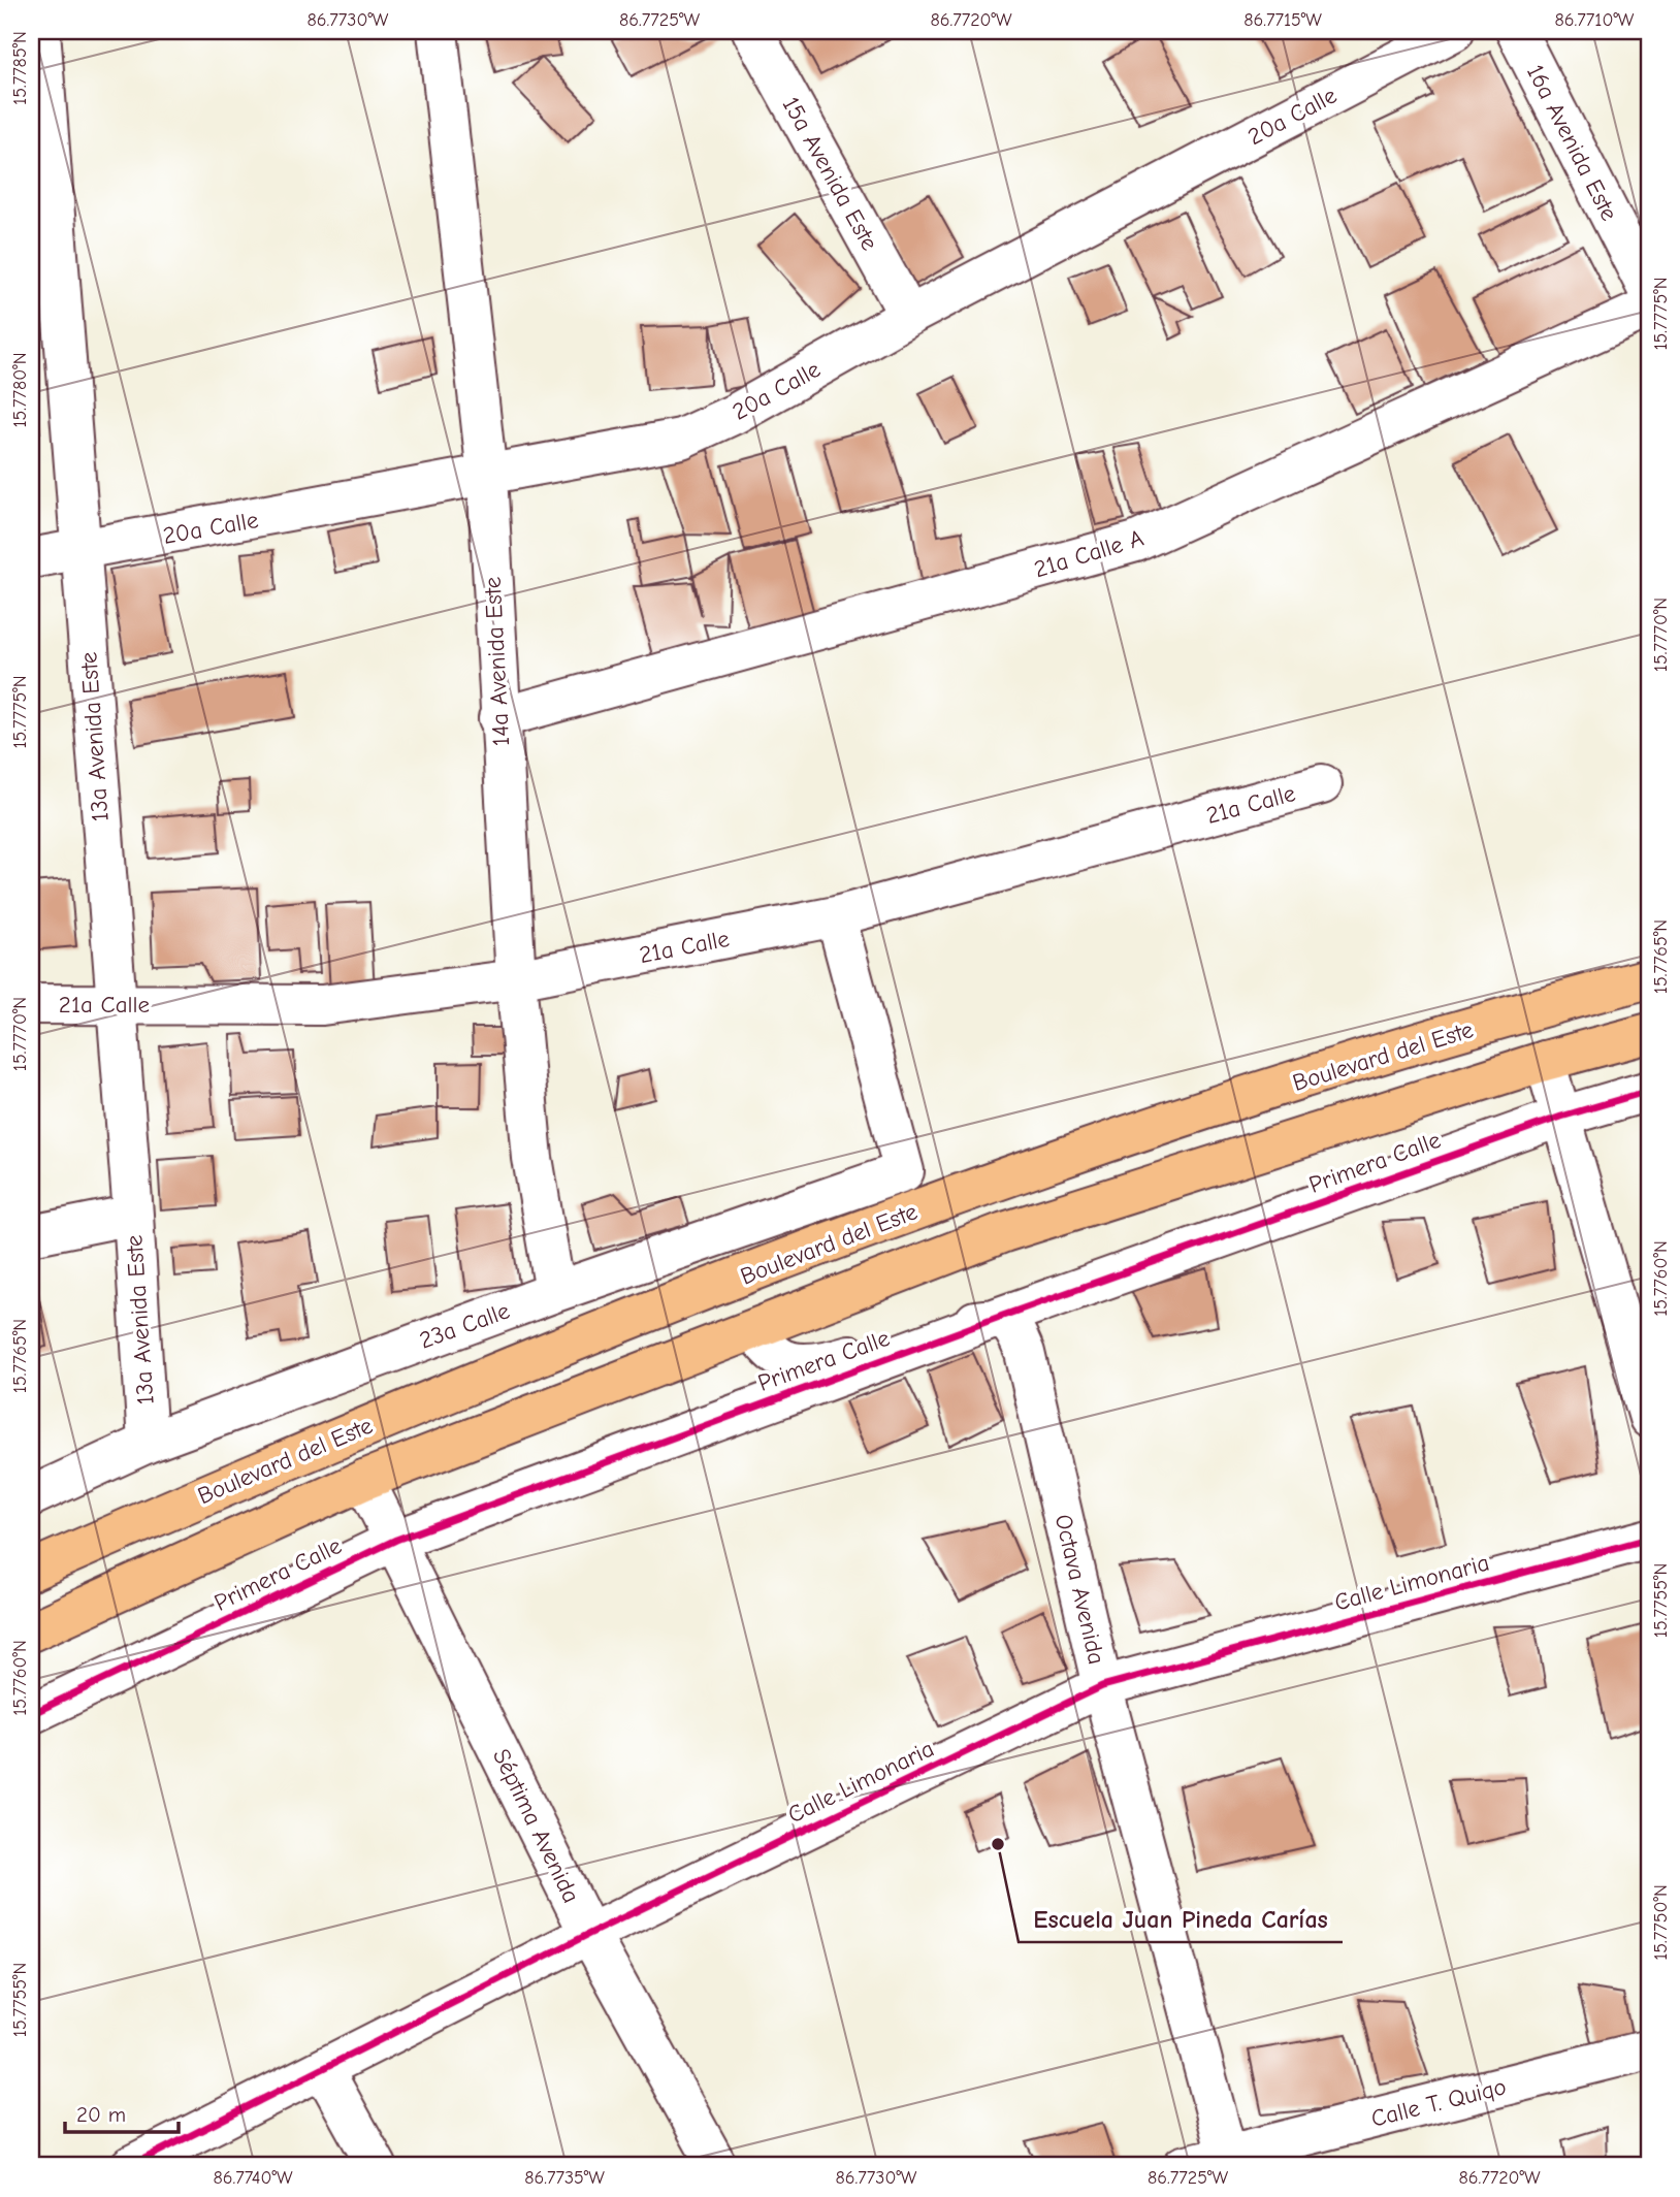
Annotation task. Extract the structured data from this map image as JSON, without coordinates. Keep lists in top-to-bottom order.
{
  "streets": {
    "main road": ["Boulevard del Este"],
    "street": [
      "20a Calle",
      "16a Avenida Este",
      "15a Avenida Este",
      "21a Calle A",
      "14a Avenida Este",
      "13a Avenida Este",
      "21a Calle",
      "Primera Calle",
      "23a Calle",
      "Calle Limonaria",
      "Octava Avenida",
      "Séptima Avenida",
      "Calle T. Quiqo"
    ]
  },
  "crossings": [
    ["20a Calle", "15a Avenida Este"],
    ["20a Calle", "14a Avenida Este"],
    ["20a Calle", "13a Avenida Este"],
    ["21a Calle A", "14a Avenida Este"],
    ["14a Avenida Este", "21a Calle"],
    ["14a Avenida Este", "23a Calle"],
    ["13a Avenida Este", "21a Calle"],
    ["13a Avenida Este", "23a Calle"],
    ["21a Calle", "23a Calle"],
    ["Primera Calle", "Octava Avenida"],
    ["Primera Calle", "Séptima Avenida"],
    ["Calle Limonaria", "Octava Avenida"],
    ["Calle Limonaria", "Séptima Avenida"],
    ["Octava Avenida", "Calle T. Quiqo"]
  ],
  "places": ["Escuela Juan Pineda Carías"],
  "scale_bar": "20 m",
  "coordinates": [
    "86.7730°W",
    "86.7725°W",
    "86.7720°W",
    "86.7715°W",
    "86.7710°W",
    "15.7785°N",
    "15.7775°N",
    "15.7780°N",
    "15.7770°N",
    "15.7765°N",
    "15.7760°N",
    "15.7755°N",
    "15.7750°N",
    "86.7740°W",
    "86.7735°W"
  ]
}
